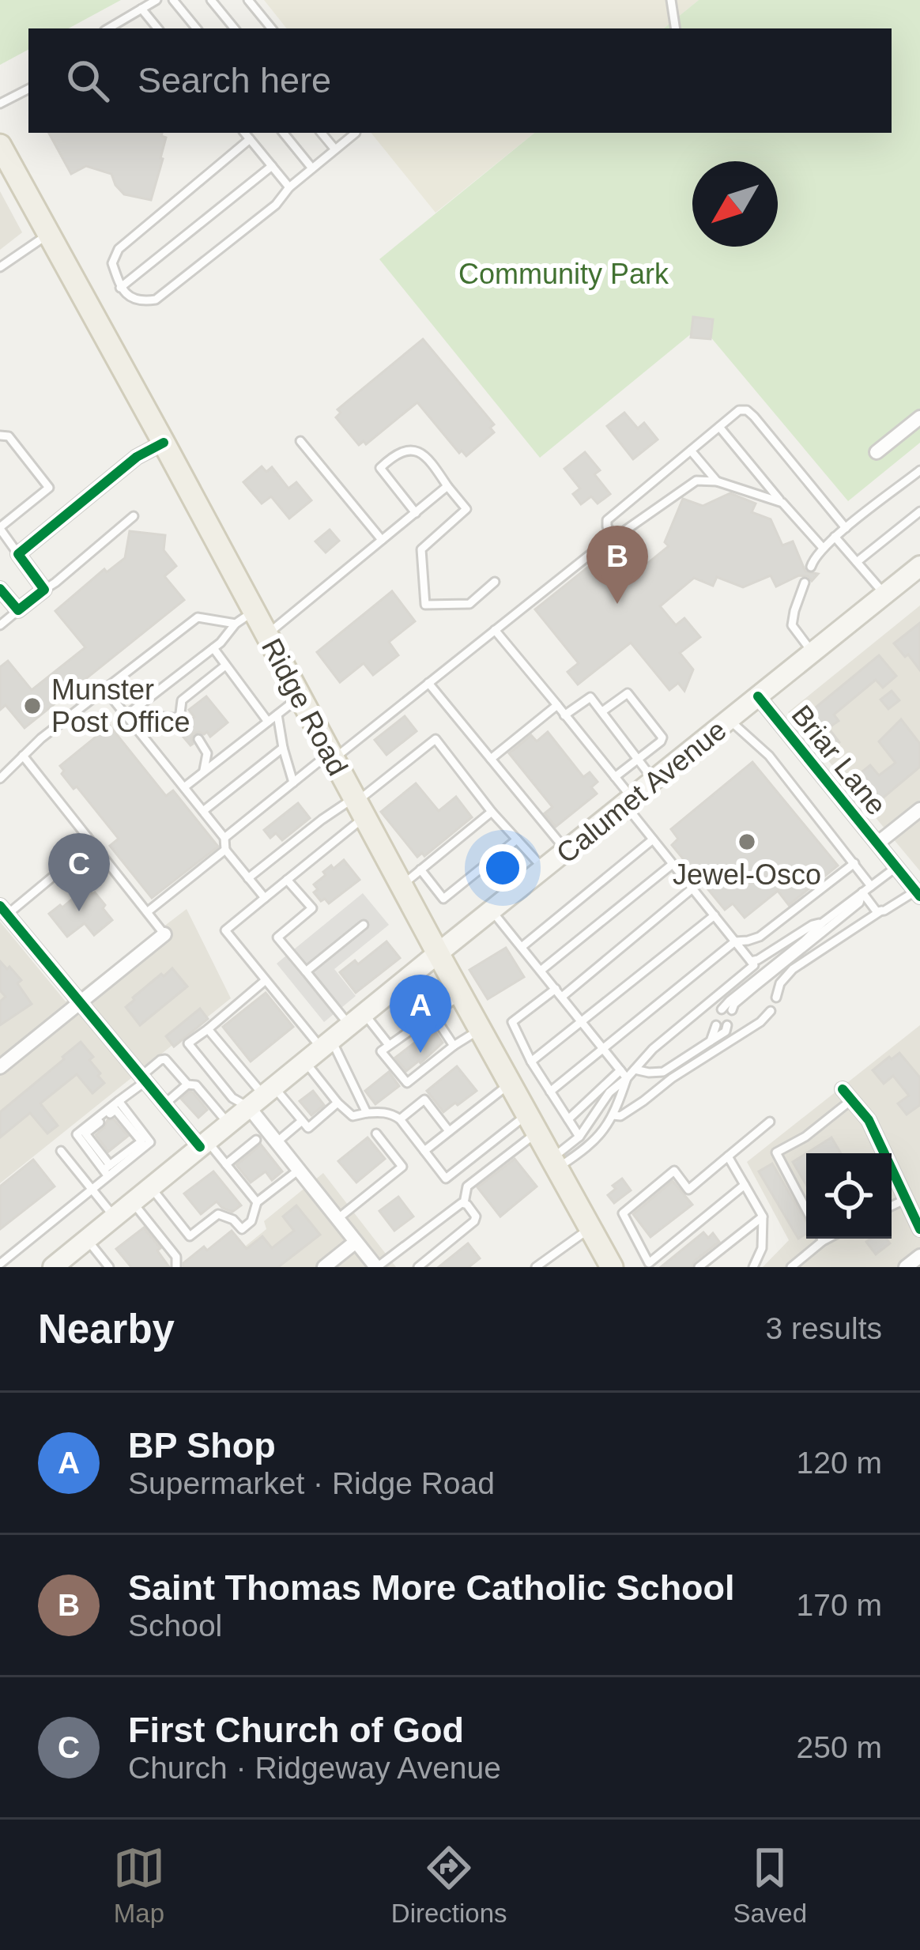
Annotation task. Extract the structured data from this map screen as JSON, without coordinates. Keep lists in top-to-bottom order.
{
  "streets": {
    "main road": ["Ridge Road", "Calumet Avenue"],
    "street": ["Briar Lane"]
  },
  "crossings": [
    ["Ridge Road", "Calumet Avenue"],
    ["Briar Lane", "Calumet Avenue"]
  ],
  "parks": ["Community Park"],
  "places": ["Munster Post Office", "Jewel-Osco"],
  "north": "bottom left",
  "page": {
    "search": "Search here",
    "pins": ["B", "C", "A"],
    "heading": ["Nearby", "3 results"],
    "list": [
      {
        "mark": "A",
        "name": "BP Shop",
        "note": "Supermarket · Ridge Road",
        "value": "120 m"
      },
      {
        "mark": "B",
        "name": "Saint Thomas More Catholic School",
        "note": "School",
        "value": "170 m"
      },
      {
        "mark": "C",
        "name": "First Church of God",
        "note": "Church · Ridgeway Avenue",
        "value": "250 m"
      }
    ],
    "nav": ["Map", "Directions", "Saved"]
  }
}
